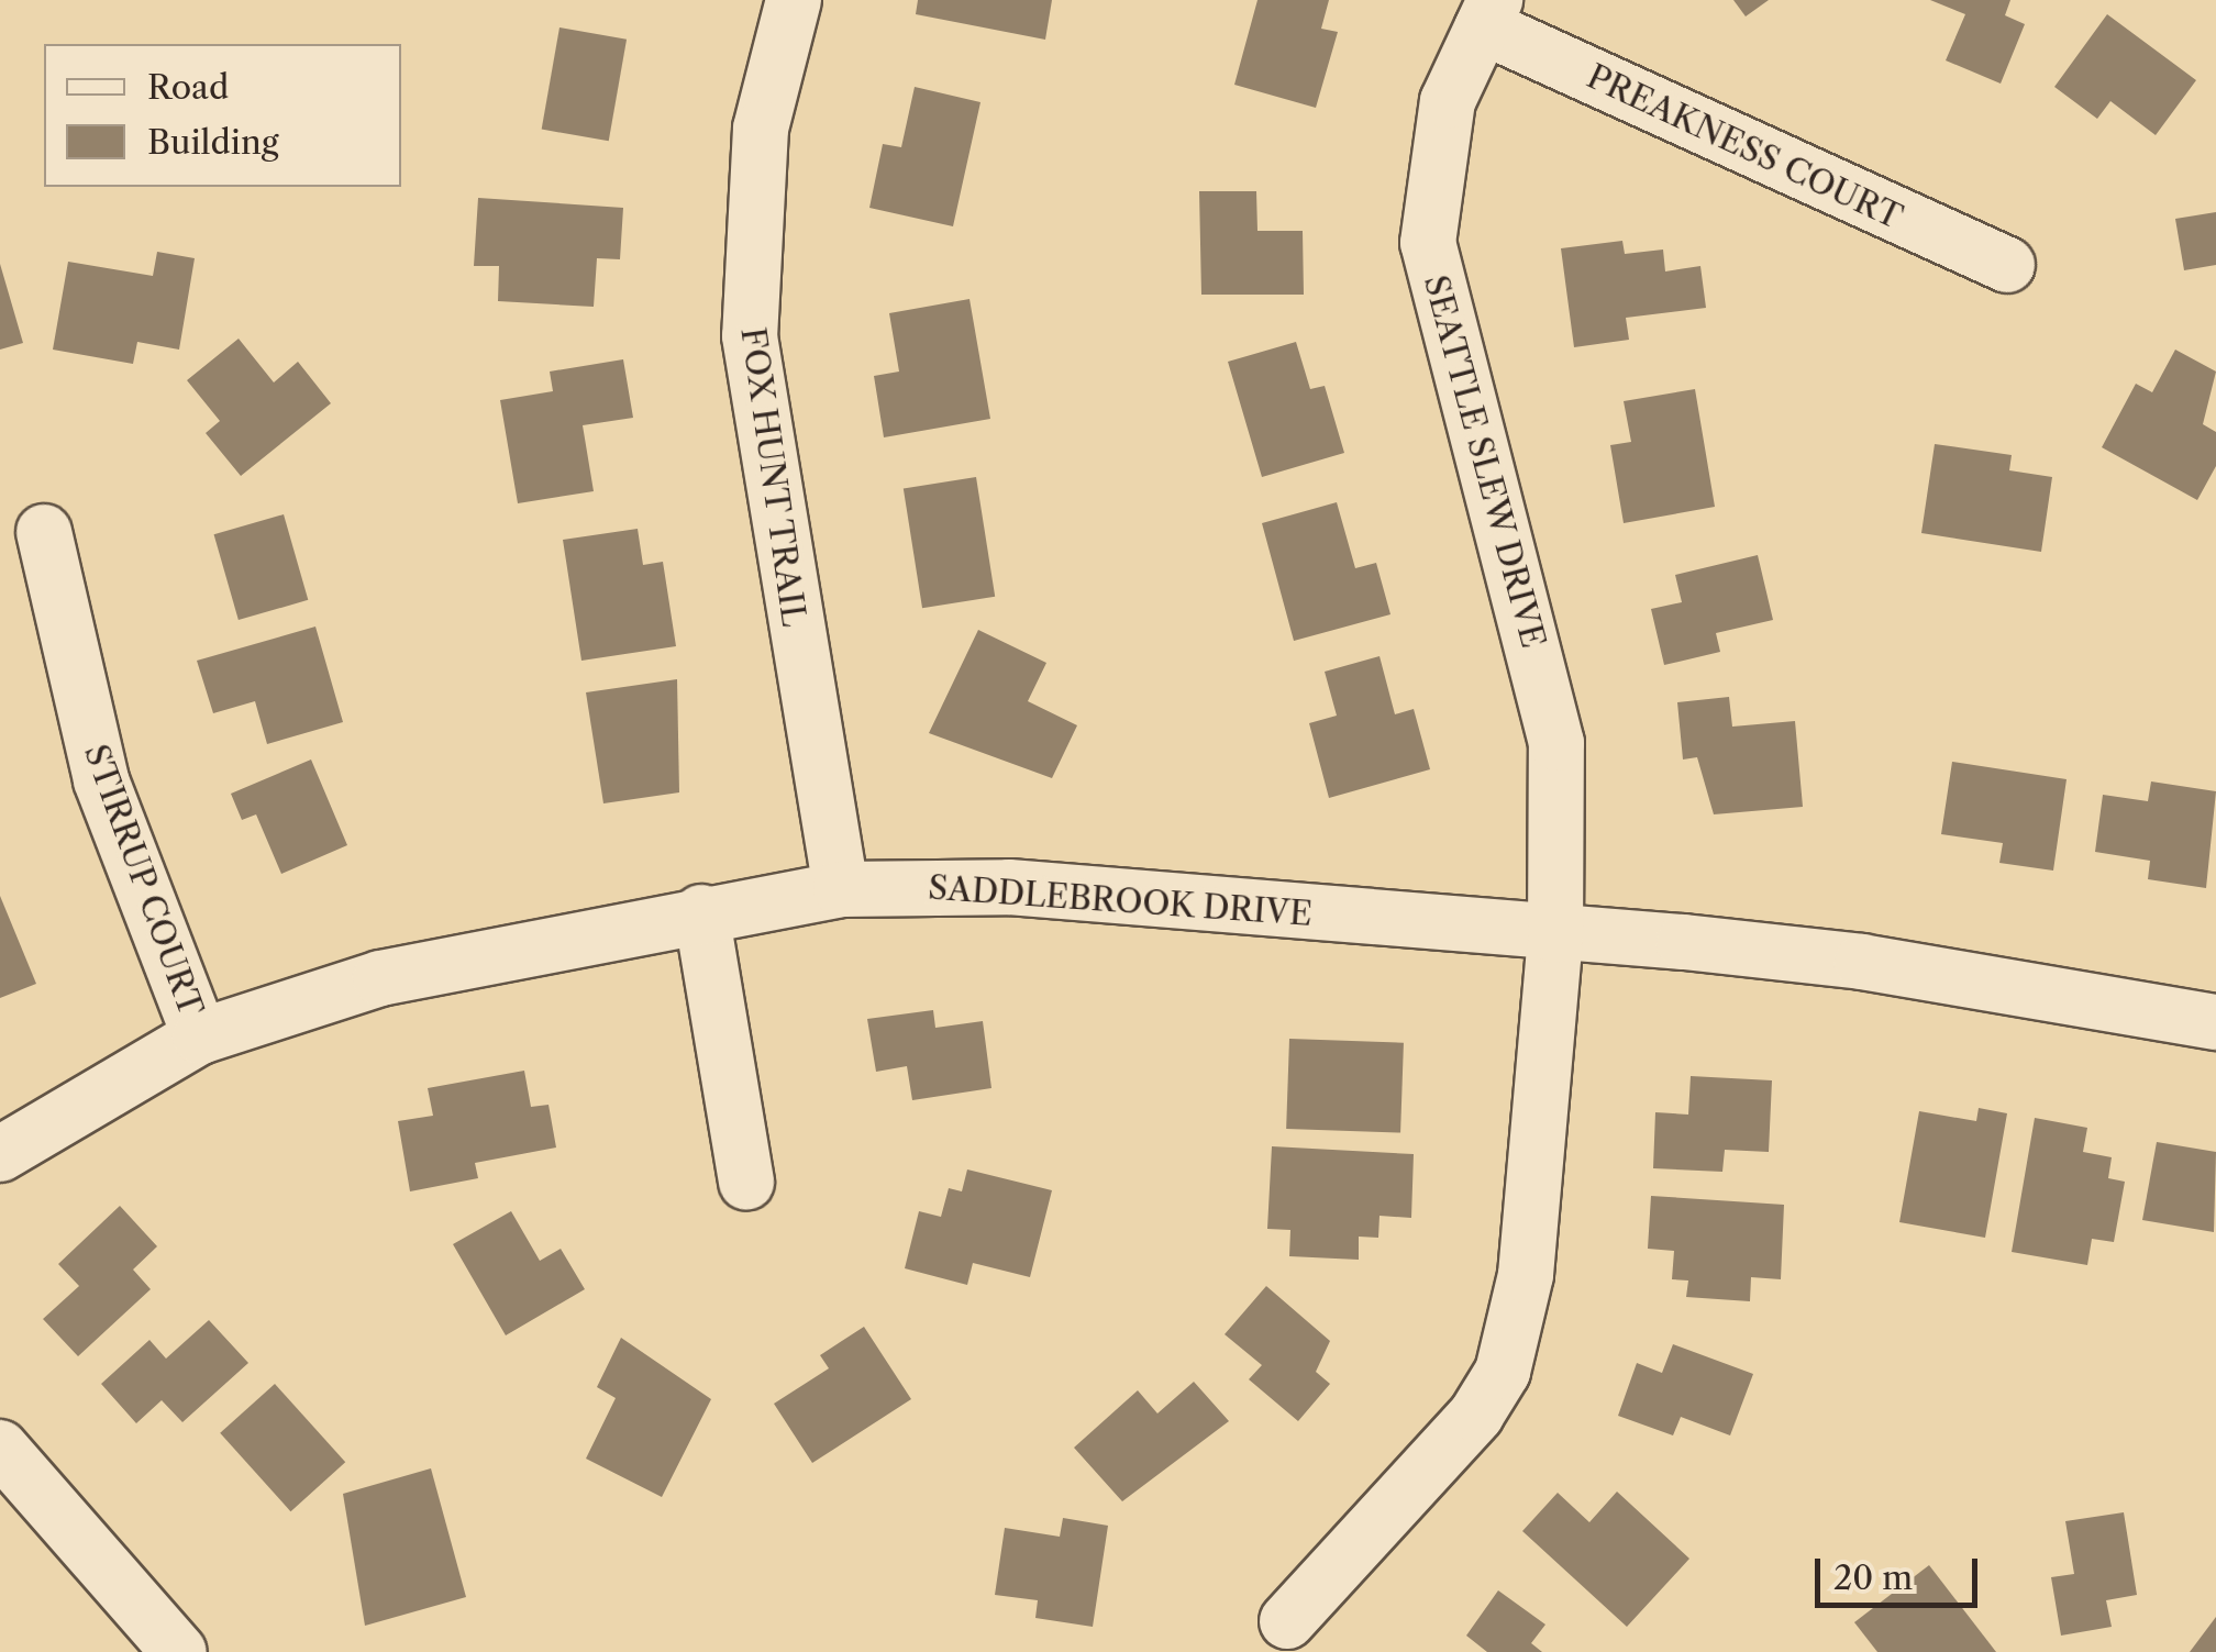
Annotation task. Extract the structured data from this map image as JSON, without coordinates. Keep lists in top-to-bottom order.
{
  "streets": {
    "street": [
      "PREAKNESS COURT",
      "SEATTLE SLEW DRIVE",
      "FOX HUNT TRAIL",
      "STIRRUP COURT",
      "SADDLEBROOK DRIVE"
    ]
  },
  "crossings": [
    ["PREAKNESS COURT", "SEATTLE SLEW DRIVE"],
    ["SEATTLE SLEW DRIVE", "SADDLEBROOK DRIVE"],
    ["FOX HUNT TRAIL", "SADDLEBROOK DRIVE"],
    ["STIRRUP COURT", "SADDLEBROOK DRIVE"]
  ],
  "legend": ["Road", "Building"],
  "scale_bar": "20 m"
}
